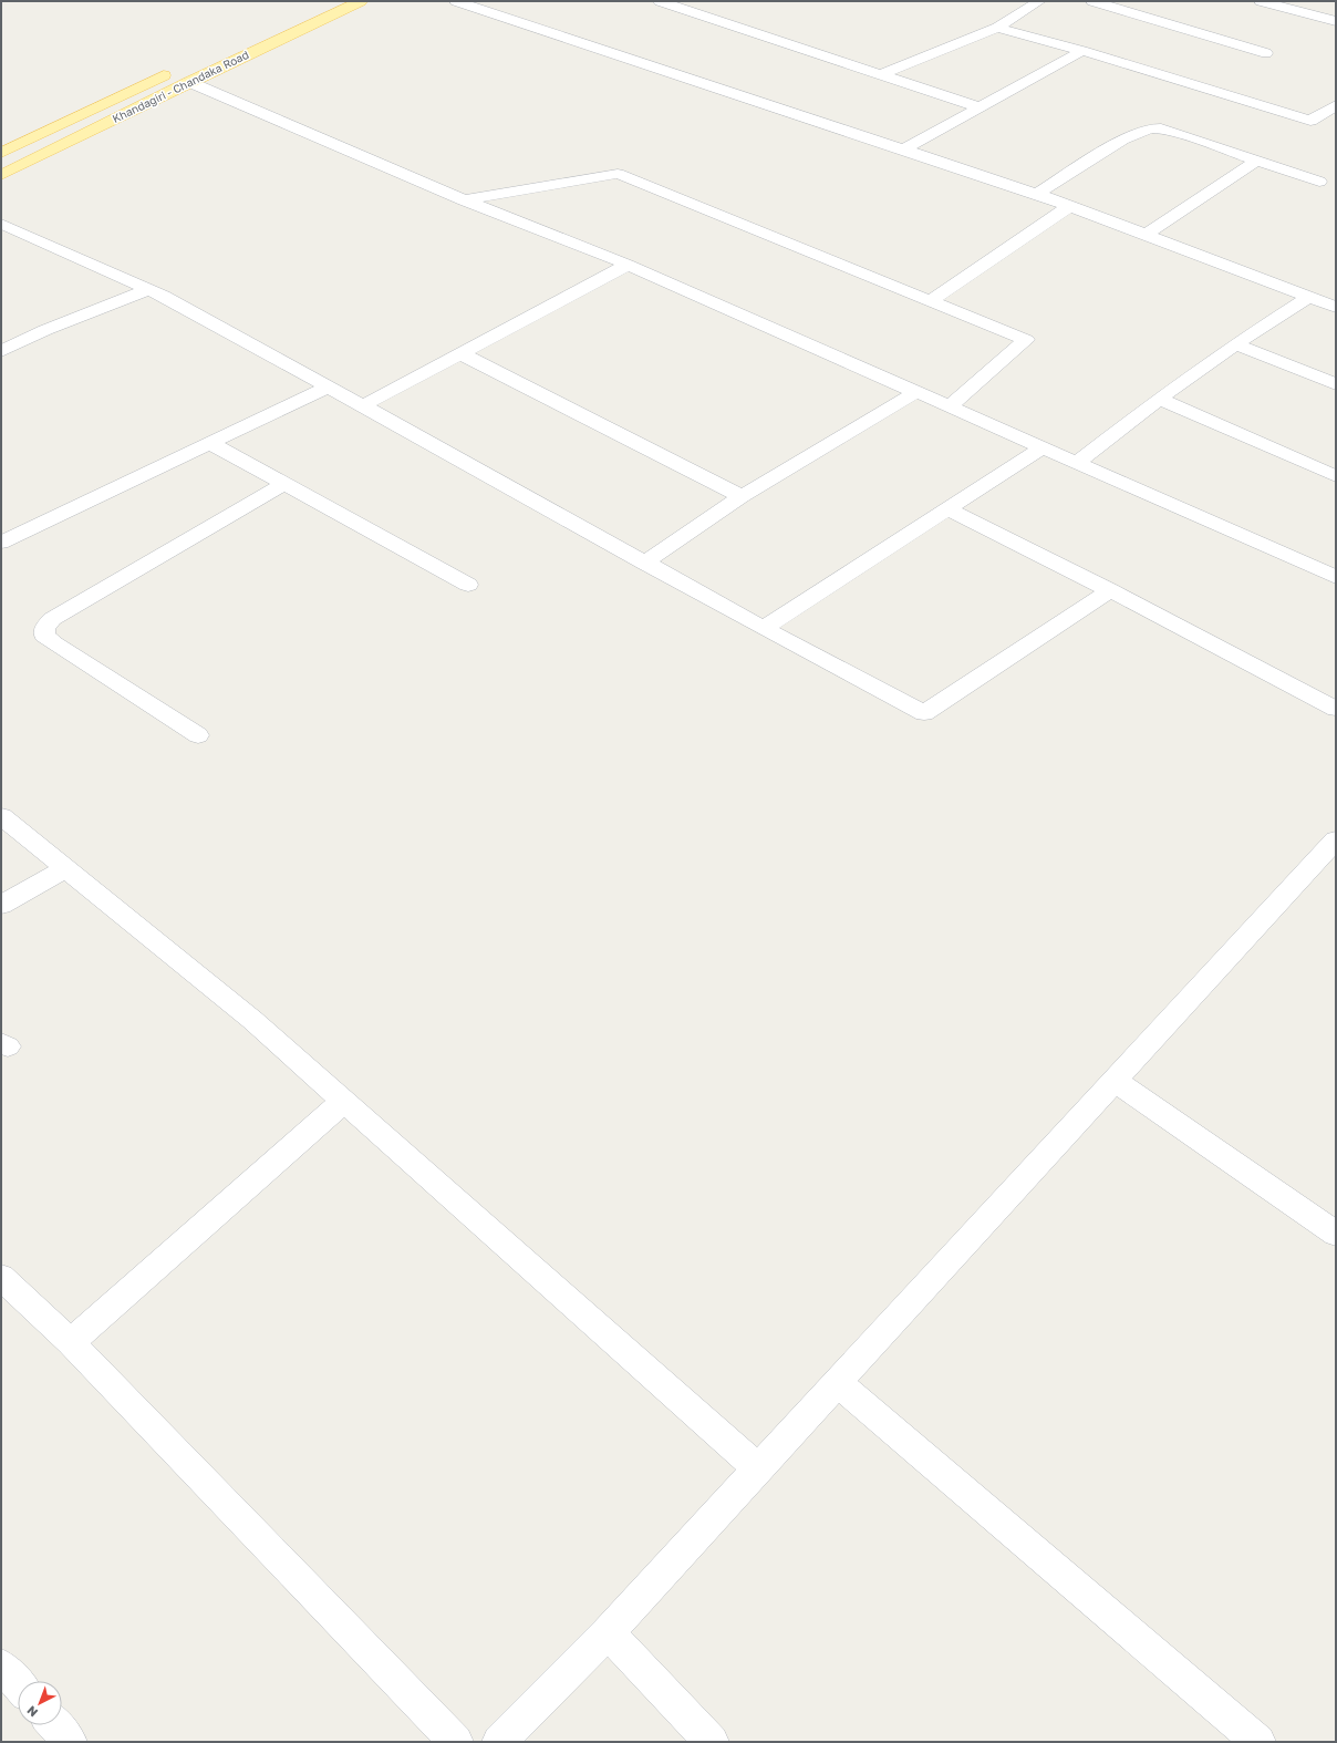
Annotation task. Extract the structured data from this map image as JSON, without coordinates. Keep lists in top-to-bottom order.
{
  "streets": {
    "main road": ["Khandagiri - Chandaka Road"]
  },
  "north": "bottom left"
}
